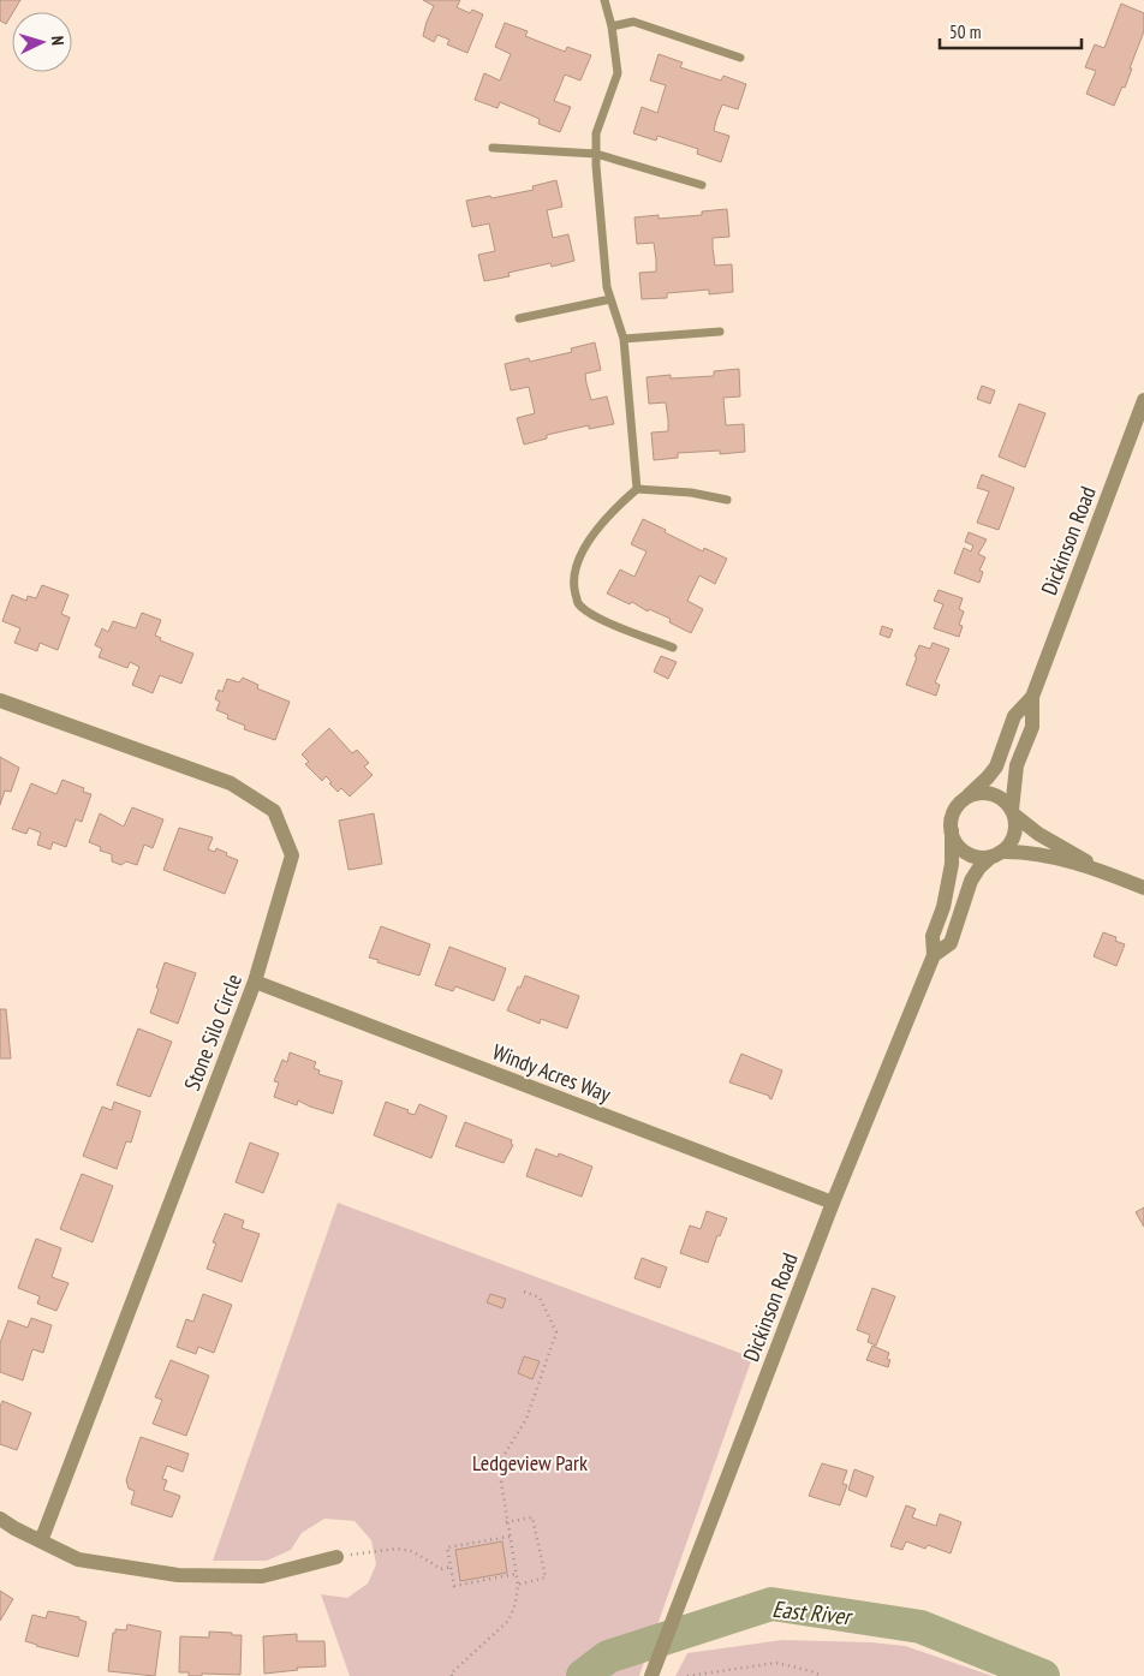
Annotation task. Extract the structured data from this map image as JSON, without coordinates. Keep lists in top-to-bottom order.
{
  "streets": {
    "street": ["Dickinson Road", "Stone Silo Circle", "Windy Acres Way"]
  },
  "crossings": [
    ["Dickinson Road", "Windy Acres Way"],
    ["Stone Silo Circle", "Windy Acres Way"]
  ],
  "water": ["East River"],
  "parks": ["Ledgeview Park"],
  "scale_bar": "50 m",
  "north": "right"
}
